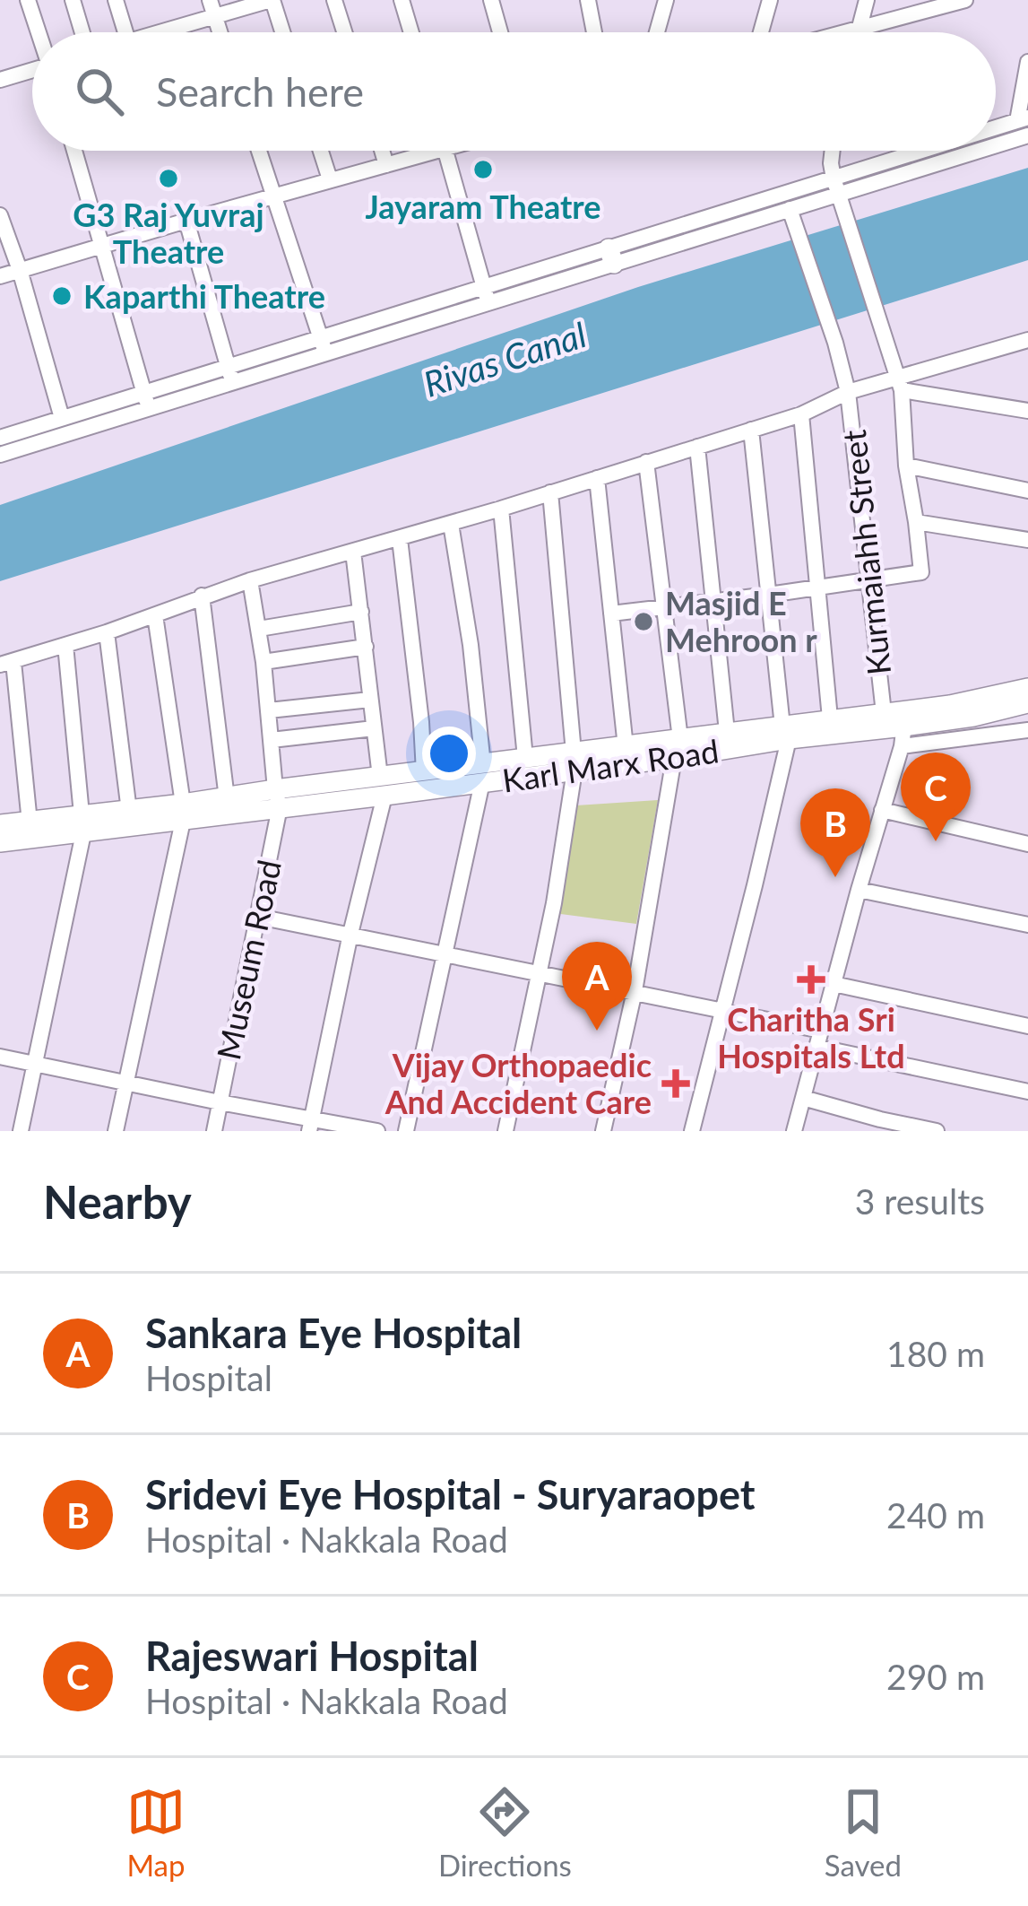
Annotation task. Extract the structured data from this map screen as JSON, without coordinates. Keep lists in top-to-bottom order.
{
  "streets": {
    "main road": ["Karl Marx Road"],
    "street": ["Kurmaiahh Street", "Museum Road"]
  },
  "crossings": [
    ["Kurmaiahh Street", "Karl Marx Road"],
    ["Karl Marx Road", "Museum Road"]
  ],
  "water": ["Rivas Canal"],
  "places": {
    "other": [
      "Jayaram Theatre",
      "G3 Raj Yuvraj Theatre",
      "Kaparthi Theatre",
      "Masjid E Mehroon r"
    ],
    "health": ["Charitha Sri Hospitals Ltd", "Vijay Orthopaedic And Accident Care"]
  },
  "page": {
    "search": "Search here",
    "pins": ["C", "B", "A"],
    "heading": ["Nearby", "3 results"],
    "list": [
      {
        "mark": "A",
        "name": "Sankara Eye Hospital",
        "note": "Hospital",
        "value": "180 m"
      },
      {
        "mark": "B",
        "name": "Sridevi Eye Hospital - Suryaraopet",
        "note": "Hospital · Nakkala Road",
        "value": "240 m"
      },
      {
        "mark": "C",
        "name": "Rajeswari Hospital",
        "note": "Hospital · Nakkala Road",
        "value": "290 m"
      }
    ],
    "nav": ["Map", "Directions", "Saved"]
  }
}
